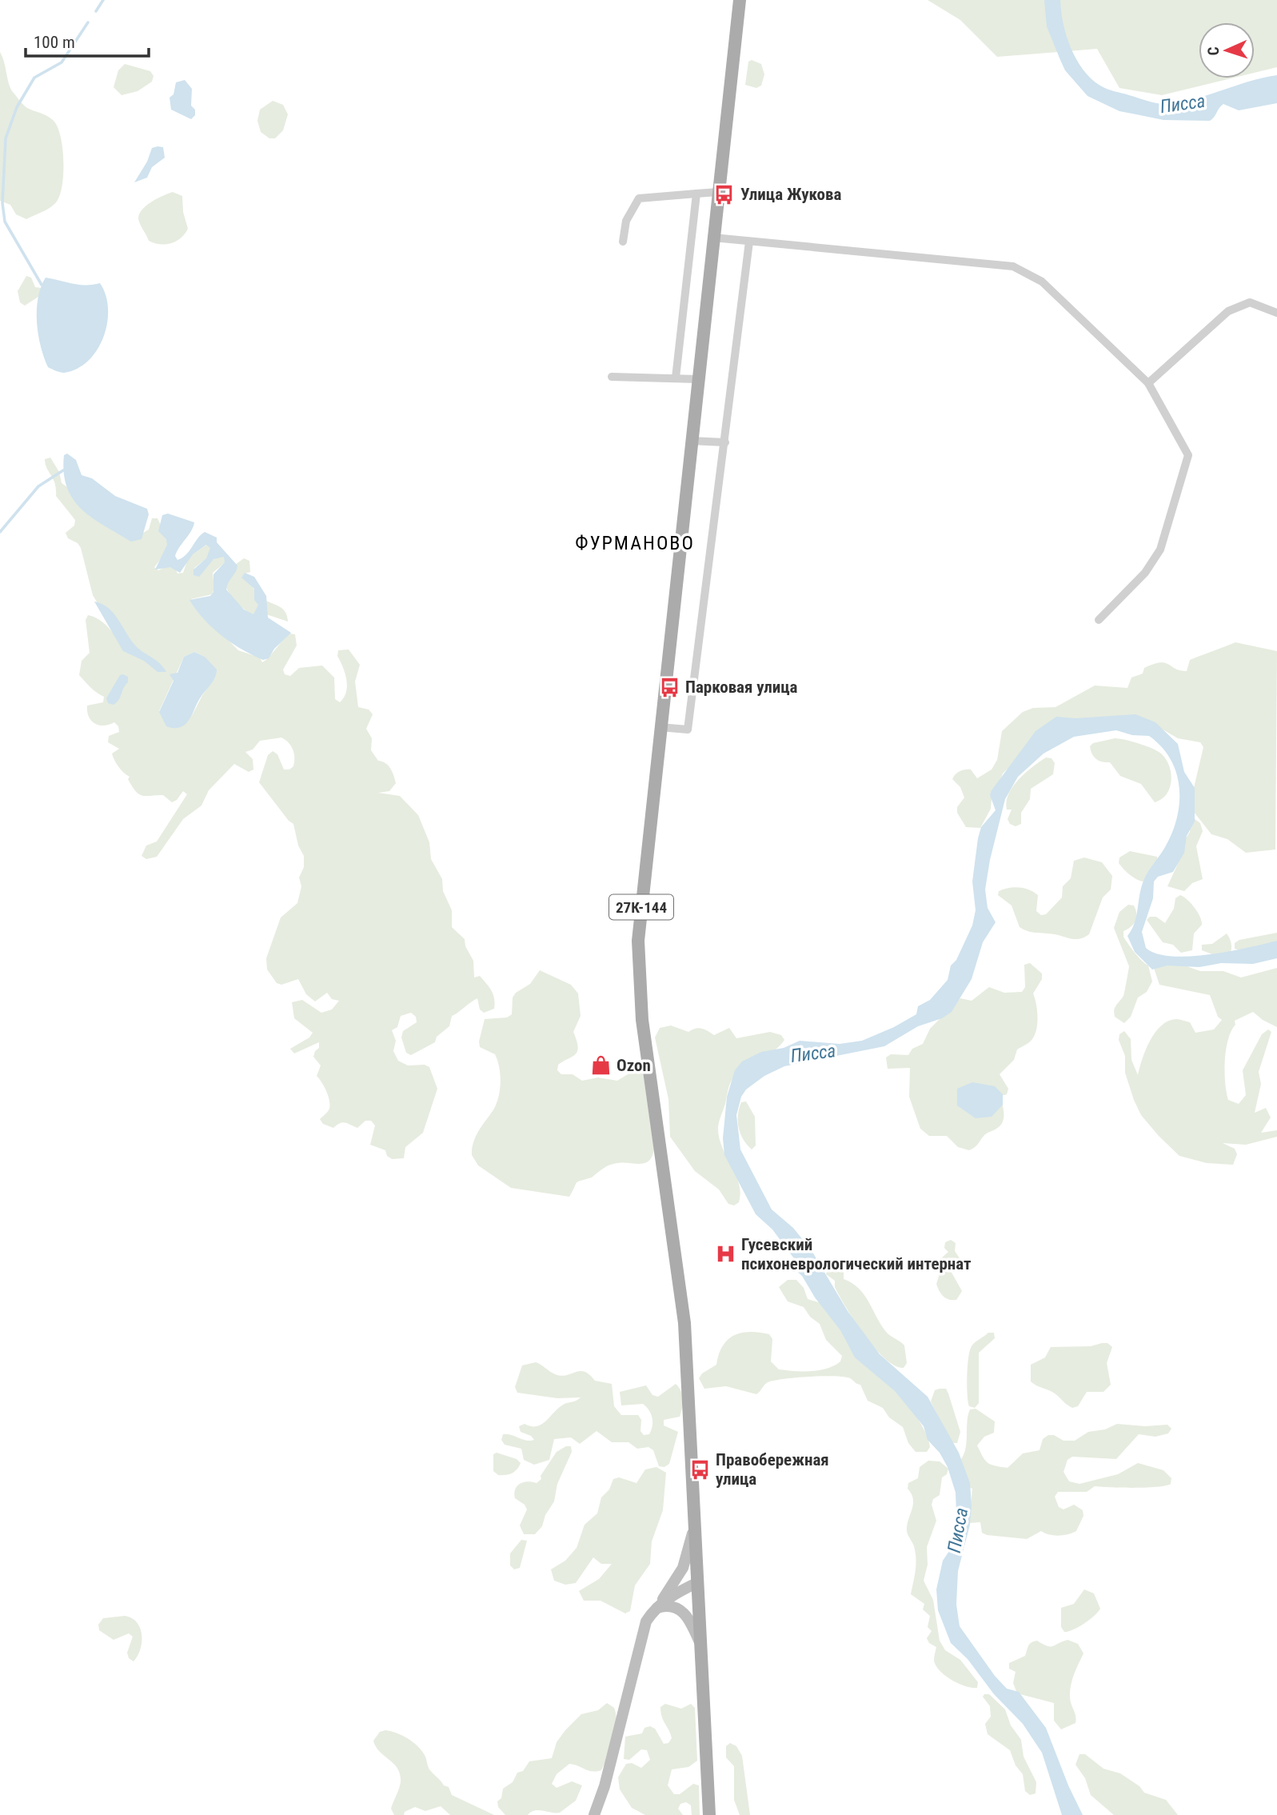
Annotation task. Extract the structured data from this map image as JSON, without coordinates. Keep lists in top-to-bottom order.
{
  "streets": {
    "main road": ["27К-144"]
  },
  "districts": ["ФУРМАНОВО"],
  "water": ["Писса"],
  "places": {
    "bus stop": ["Улица Жукова", "Парковая улица", "Правобережная улица"],
    "shop": ["Ozon"],
    "hospital": ["Гусевский психоневрологический интернат"]
  },
  "scale_bar": "100 m",
  "north": "left"
}
